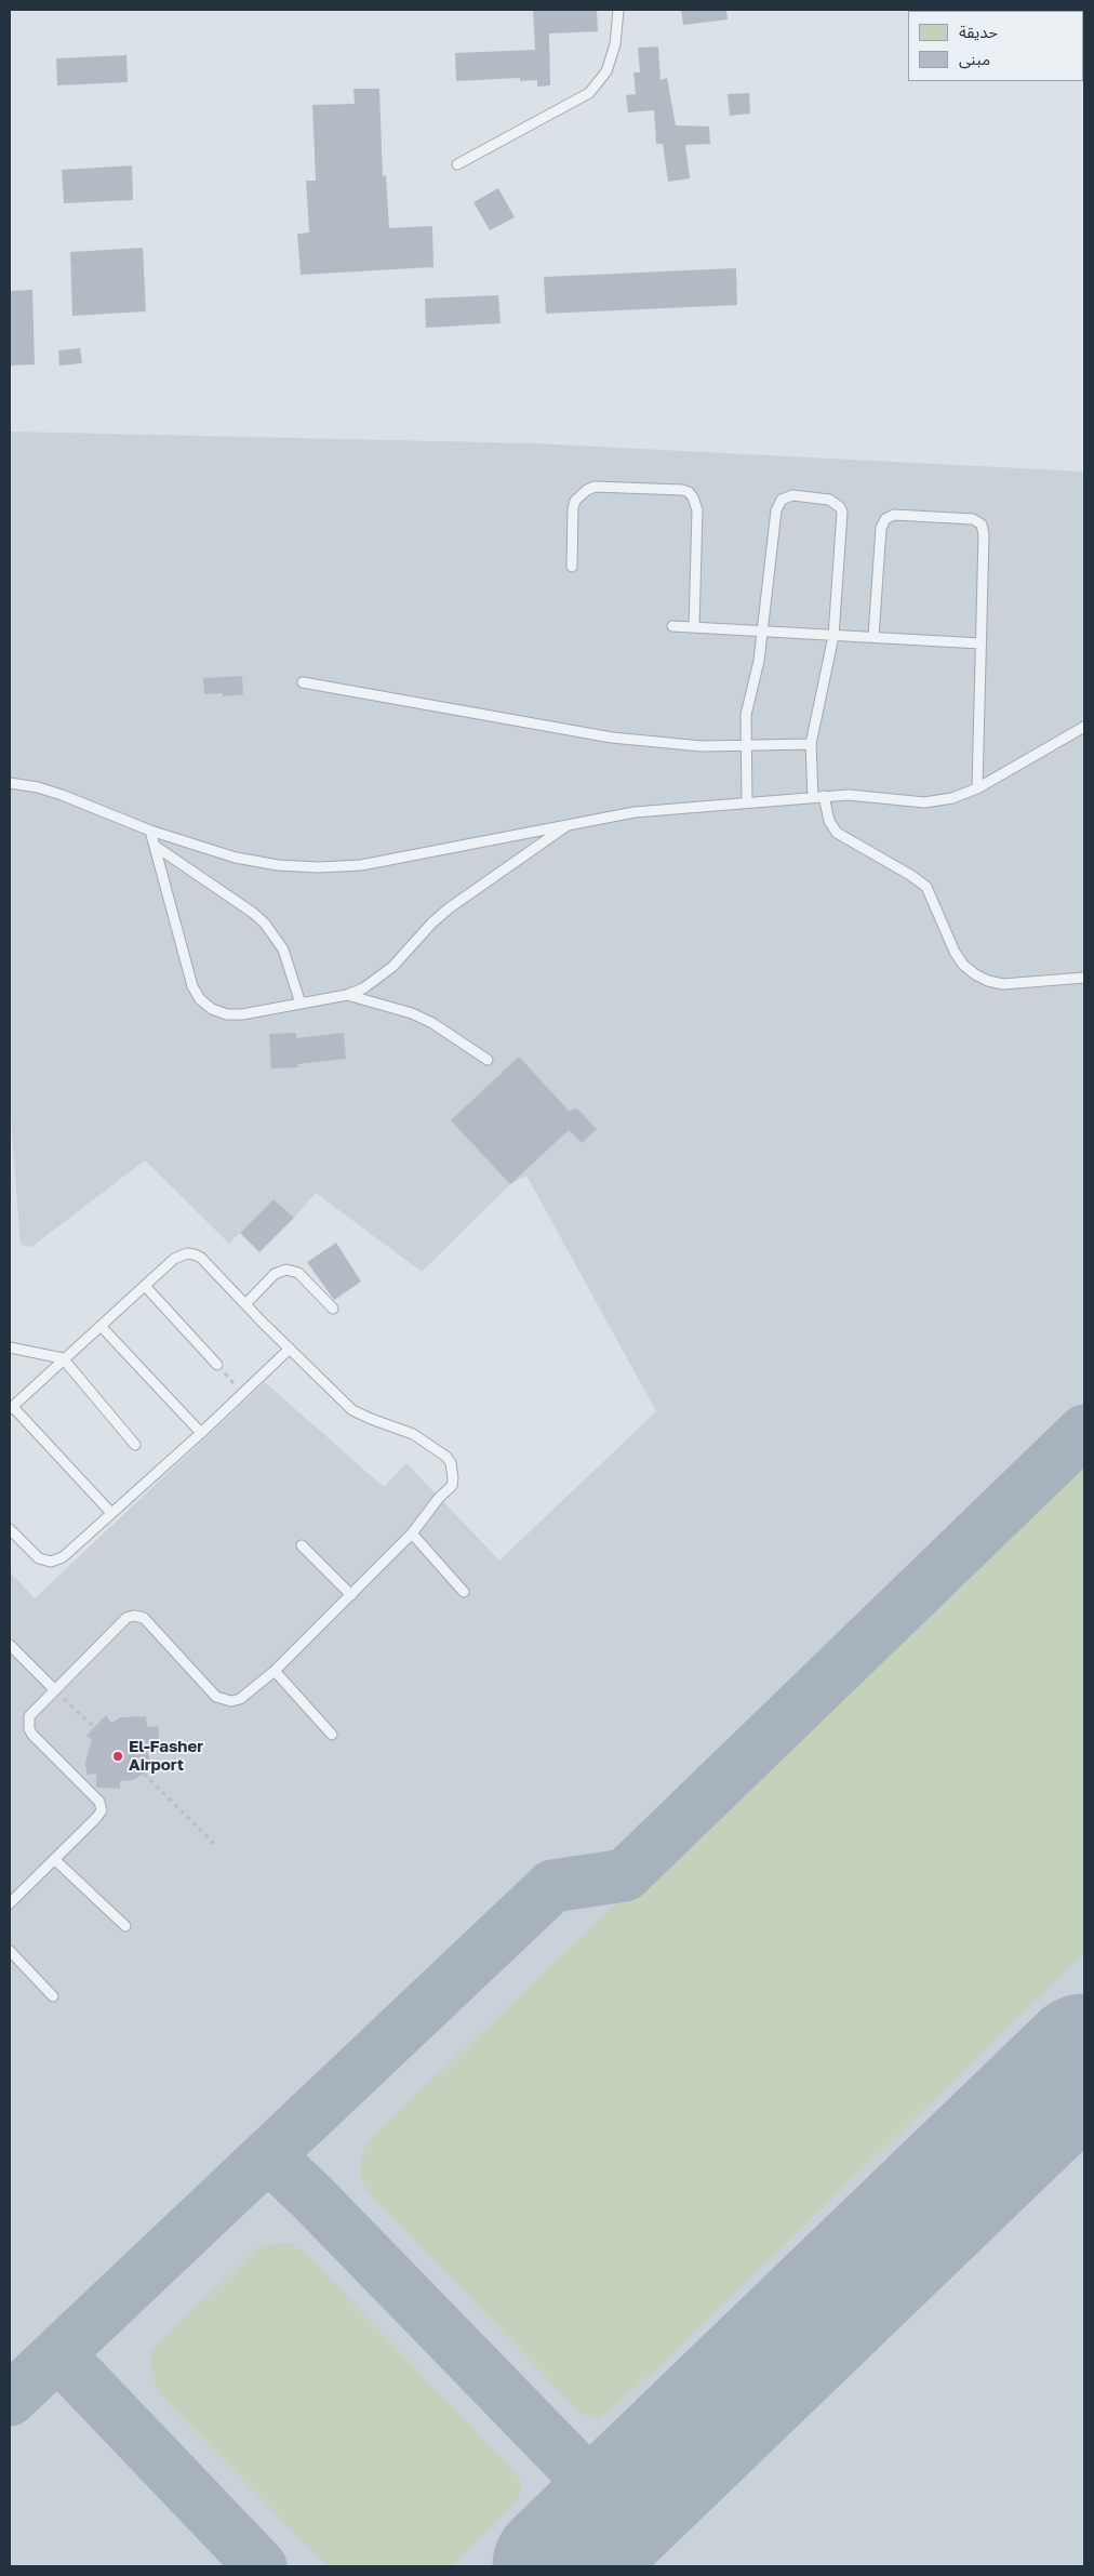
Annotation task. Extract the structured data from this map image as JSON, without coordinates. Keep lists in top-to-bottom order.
{
  "places": ["El-Fasher Airport"],
  "legend": ["حديقة", "مبنى"]
}
